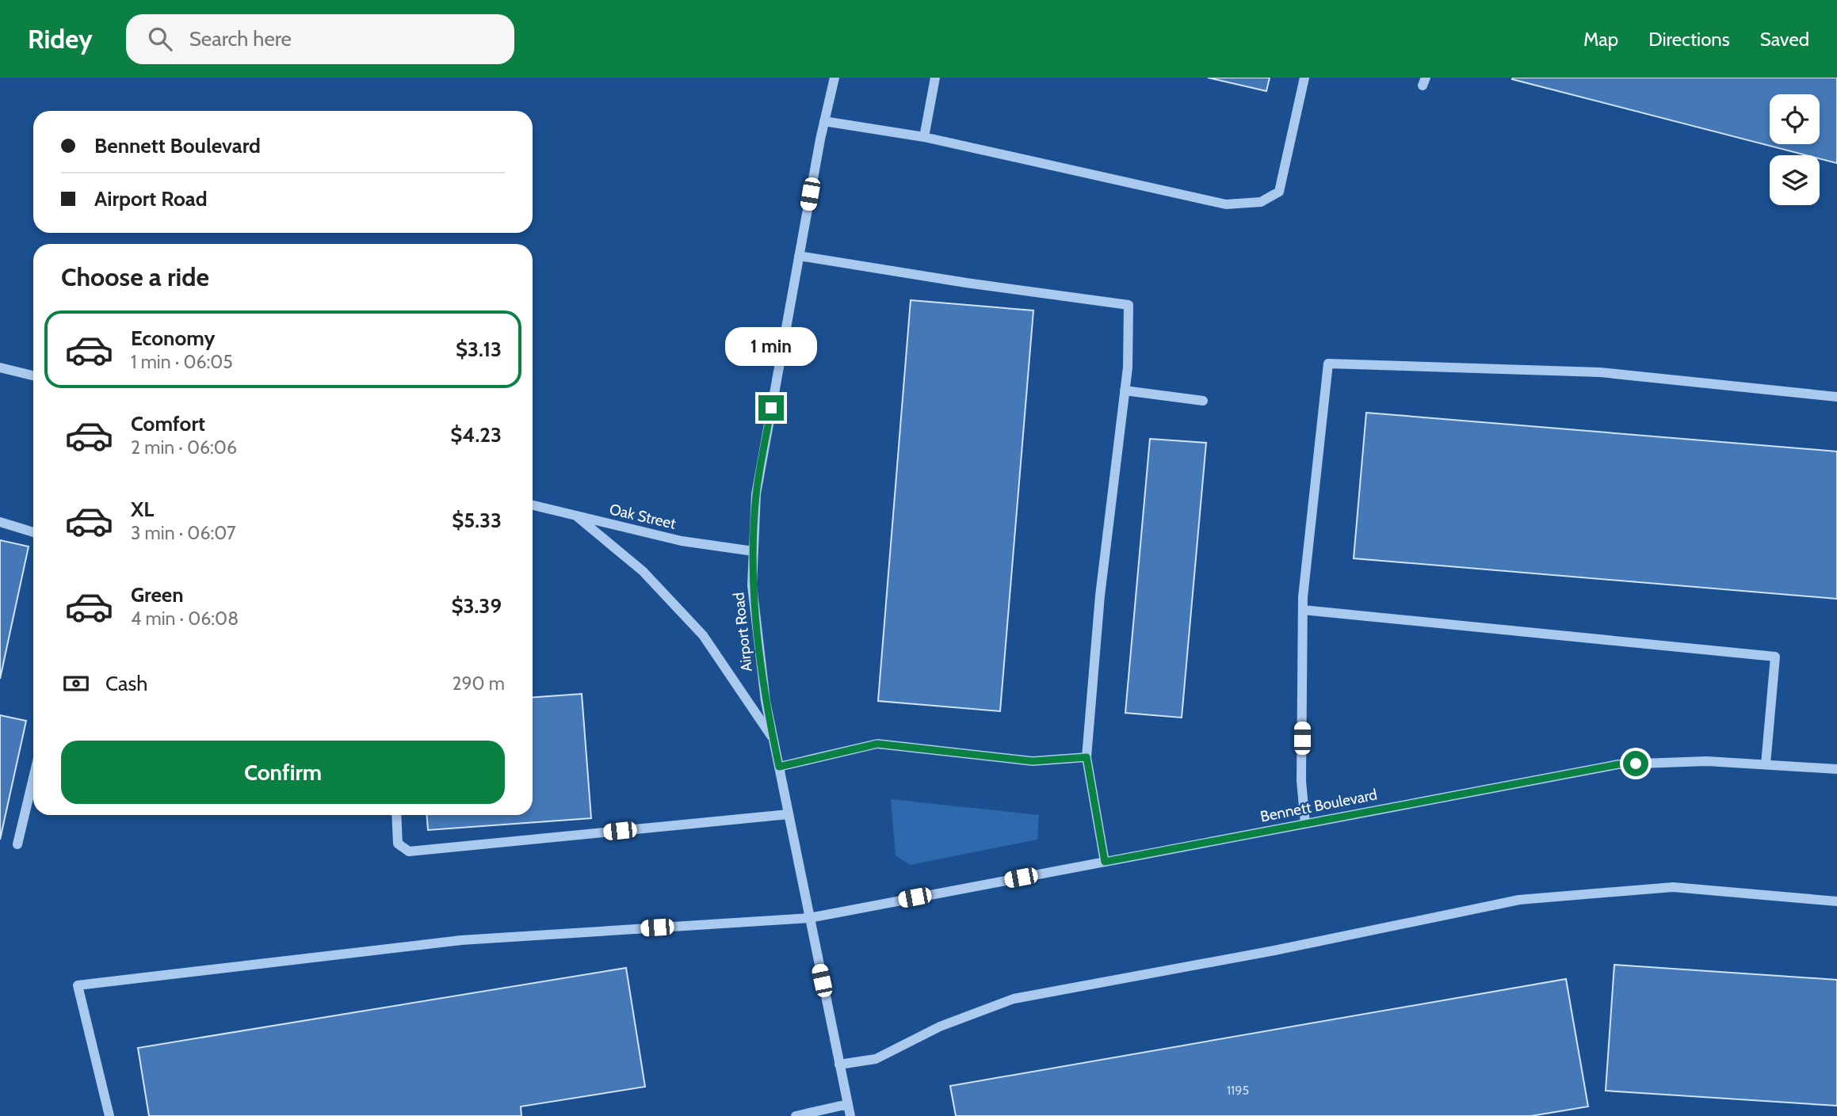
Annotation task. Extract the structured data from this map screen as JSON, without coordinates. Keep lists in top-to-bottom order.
{
  "streets": {
    "street": ["Oak Street", "Airport Road", "Bennett Boulevard"]
  },
  "crossings": [
    ["Oak Street", "Airport Road"],
    ["Airport Road", "Bennett Boulevard"]
  ],
  "house_numbers": ["1195"],
  "page": {
    "header": "Ridey",
    "search": "Search here",
    "nav": ["Map", "Directions", "Saved"],
    "banner": ["Bennett Boulevard", "Airport Road"],
    "heading": "Choose a ride",
    "list": [
      {
        "name": "Economy",
        "note": "1 min · 06:05",
        "value": "$3.13"
      },
      {
        "name": "Comfort",
        "note": "2 min · 06:06",
        "value": "$4.23"
      },
      {
        "name": "XL",
        "note": "3 min · 06:07",
        "value": "$5.33"
      },
      {
        "name": "Green",
        "note": "4 min · 06:08",
        "value": "$3.39"
      }
    ],
    "bubble": "1 min",
    "pay": ["Cash", "290 m"],
    "buttons": "Confirm"
  }
}
